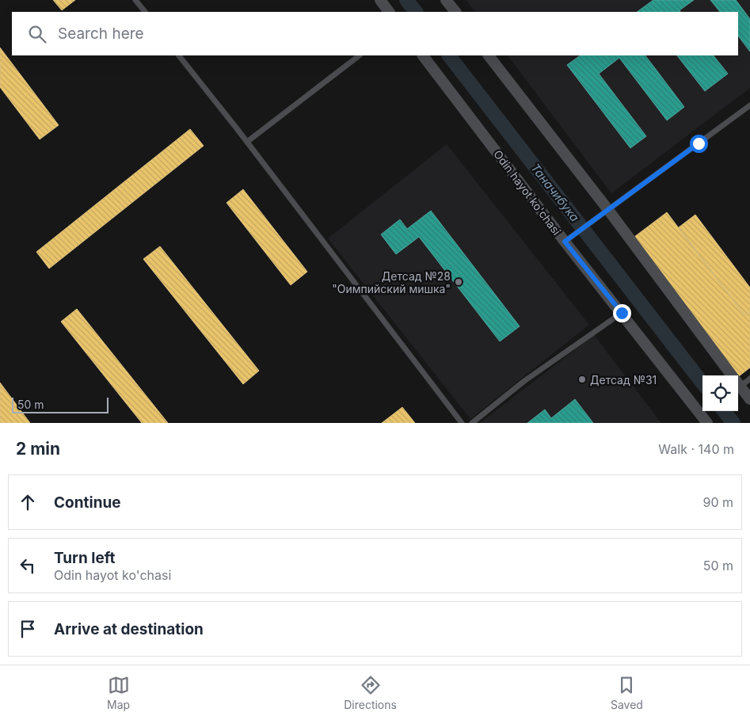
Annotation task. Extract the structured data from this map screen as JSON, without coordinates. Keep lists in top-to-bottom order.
{
  "streets": {
    "street": ["Odin hayot ko'chasi"]
  },
  "water": ["Таначибука"],
  "places": ["Детсад №28 \"Оимпийский мишка\"", "Детсад №31"],
  "scale_bar": "50 m",
  "page": {
    "search": "Search here",
    "scale": "50 m",
    "heading": ["2 min", "Walk · 140 m"],
    "list": [
      ["Continue", "90 m"],
      ["Turn left", "Odin hayot ko'chasi", "50 m"],
      "Arrive at destination"
    ],
    "nav": ["Map", "Directions", "Saved"]
  }
}
